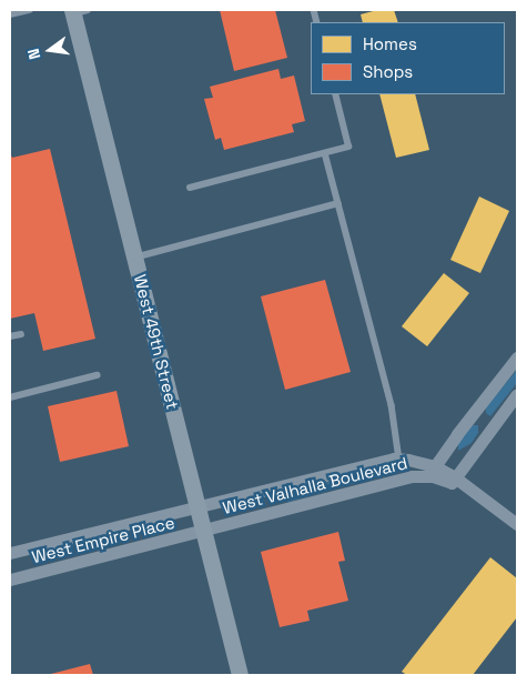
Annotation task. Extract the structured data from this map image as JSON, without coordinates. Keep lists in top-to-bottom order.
{
  "streets": {
    "main road": ["West 49th Street"],
    "street": ["West Valhalla Boulevard", "West Empire Place"]
  },
  "crossings": [
    ["West 49th Street", "West Valhalla Boulevard"],
    ["West 49th Street", "West Empire Place"],
    ["West Valhalla Boulevard", "West Empire Place"]
  ],
  "legend": ["Homes", "Shops"],
  "north": "left"
}
